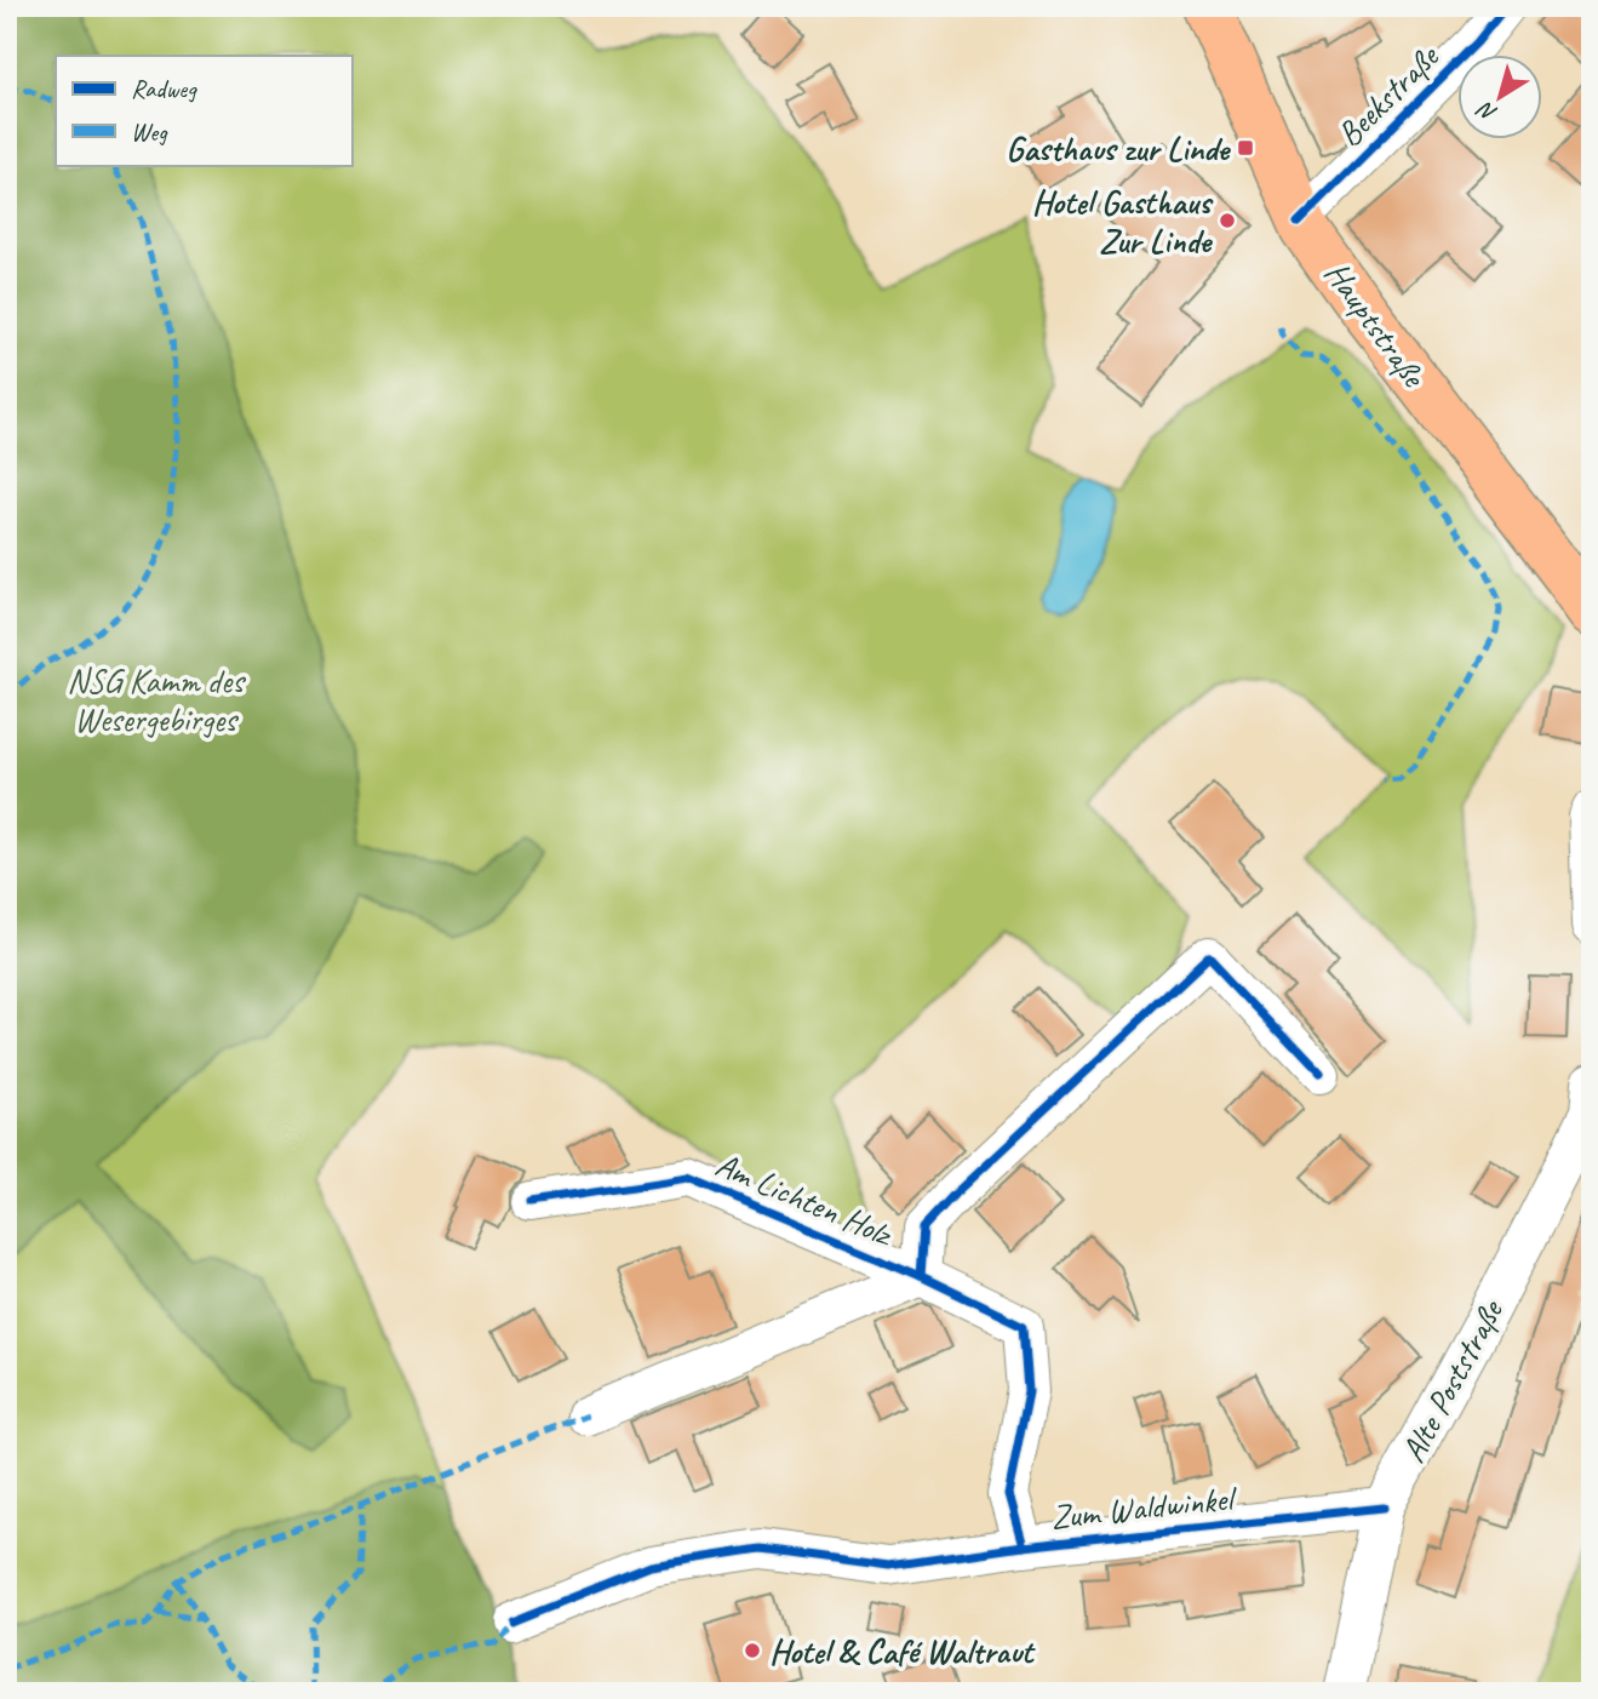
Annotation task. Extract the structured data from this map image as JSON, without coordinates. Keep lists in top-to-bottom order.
{
  "streets": {
    "main road": ["Hauptstraße"],
    "street": [
      "Beekstraße",
      "Am Lichten Holz",
      "Alte Poststraße",
      "Zum Waldwinkel"
    ]
  },
  "crossings": [
    ["Beekstraße", "Hauptstraße"],
    ["Am Lichten Holz", "Zum Waldwinkel"],
    ["Alte Poststraße", "Zum Waldwinkel"]
  ],
  "parks": ["NSG Kamm des Wesergebirges"],
  "places": {
    "transit": ["Gasthaus zur Linde"],
    "other": ["Hotel Gasthaus Zur Linde", "Hotel & Café Waltraut"]
  },
  "legend": ["Radweg", "Weg"],
  "north": "bottom left"
}
